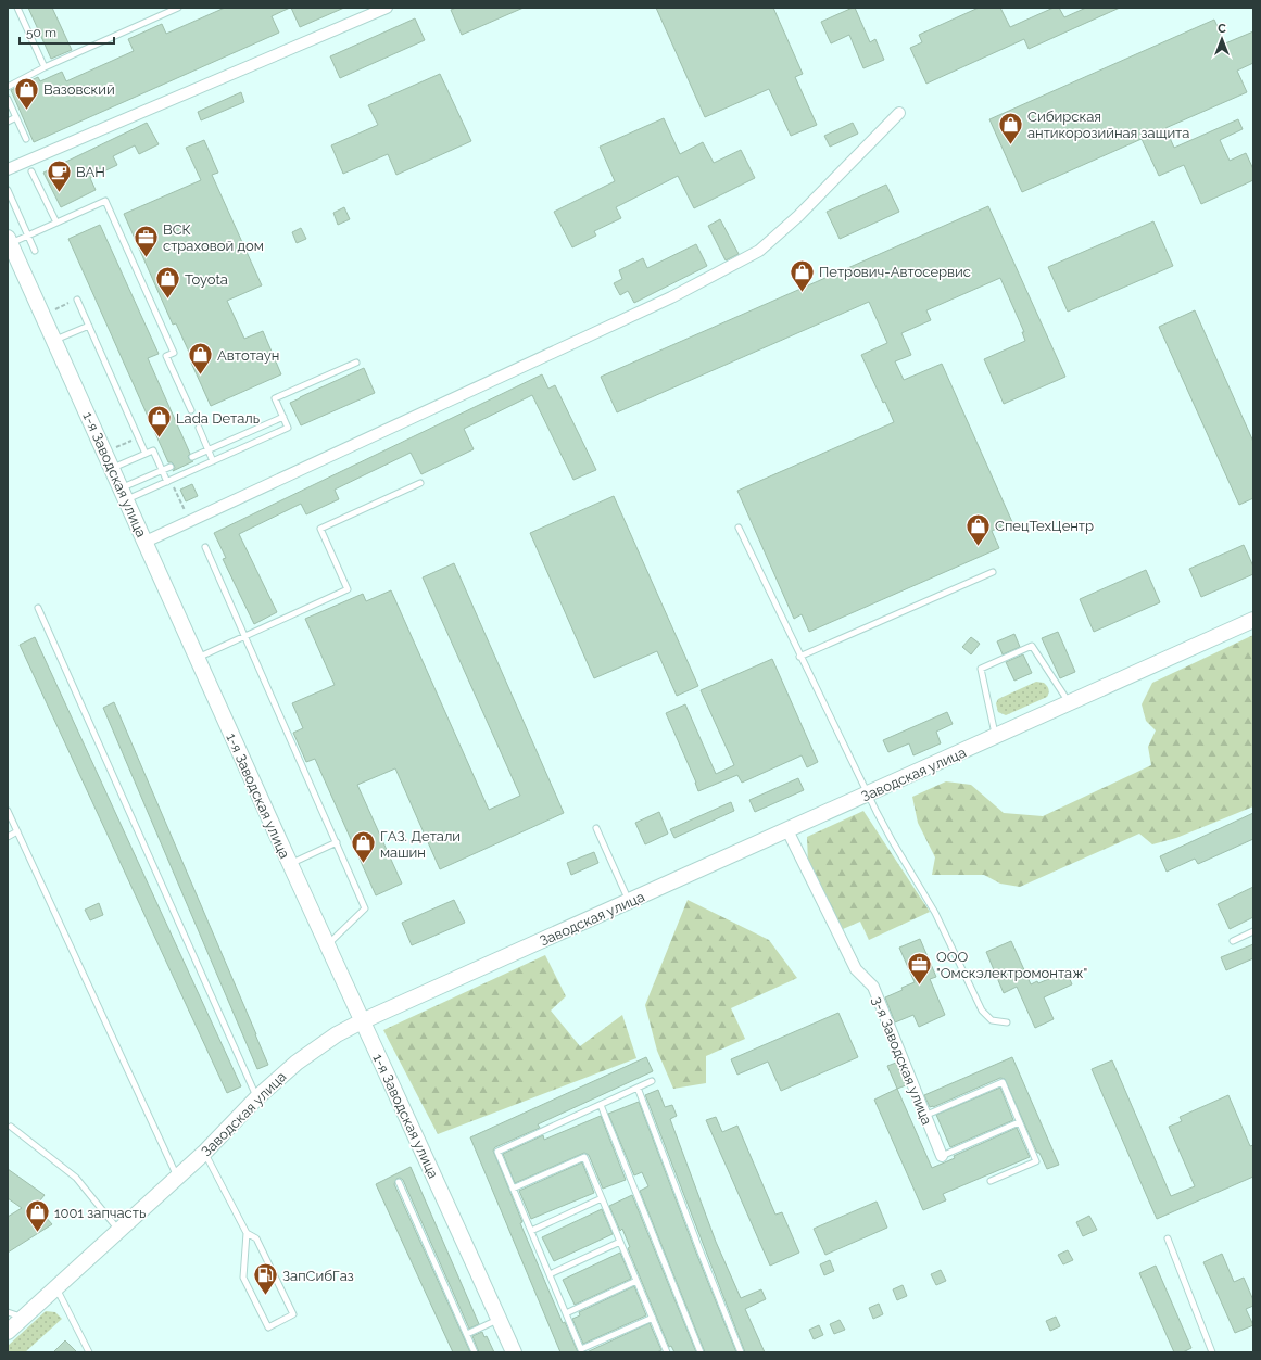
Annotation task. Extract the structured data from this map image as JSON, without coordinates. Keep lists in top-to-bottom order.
{
  "streets": {
    "main road": ["1-я Заводская улица", "Заводская улица"],
    "street": ["3-я Заводская улица"]
  },
  "crossings": [
    ["1-я Заводская улица", "Заводская улица"],
    ["Заводская улица", "3-я Заводская улица"]
  ],
  "places": {
    "shop": [
      "Вазовский",
      "Сибирская антикорозийная защита",
      "Петрович-Автосервис",
      "Toyota",
      "Автотаун",
      "Lada Dеталь",
      "СпецТехЦентр",
      "ГАЗ. Детали машин",
      "1001 запчасть"
    ],
    "cafe": ["ВАН"],
    "office": ["ВСК страховой дом", "ООО \"Омскэлектромонтаж\""],
    "fuel station": ["ЗапСибГаз"]
  },
  "scale_bar": "50 m",
  "north": "top"
}
